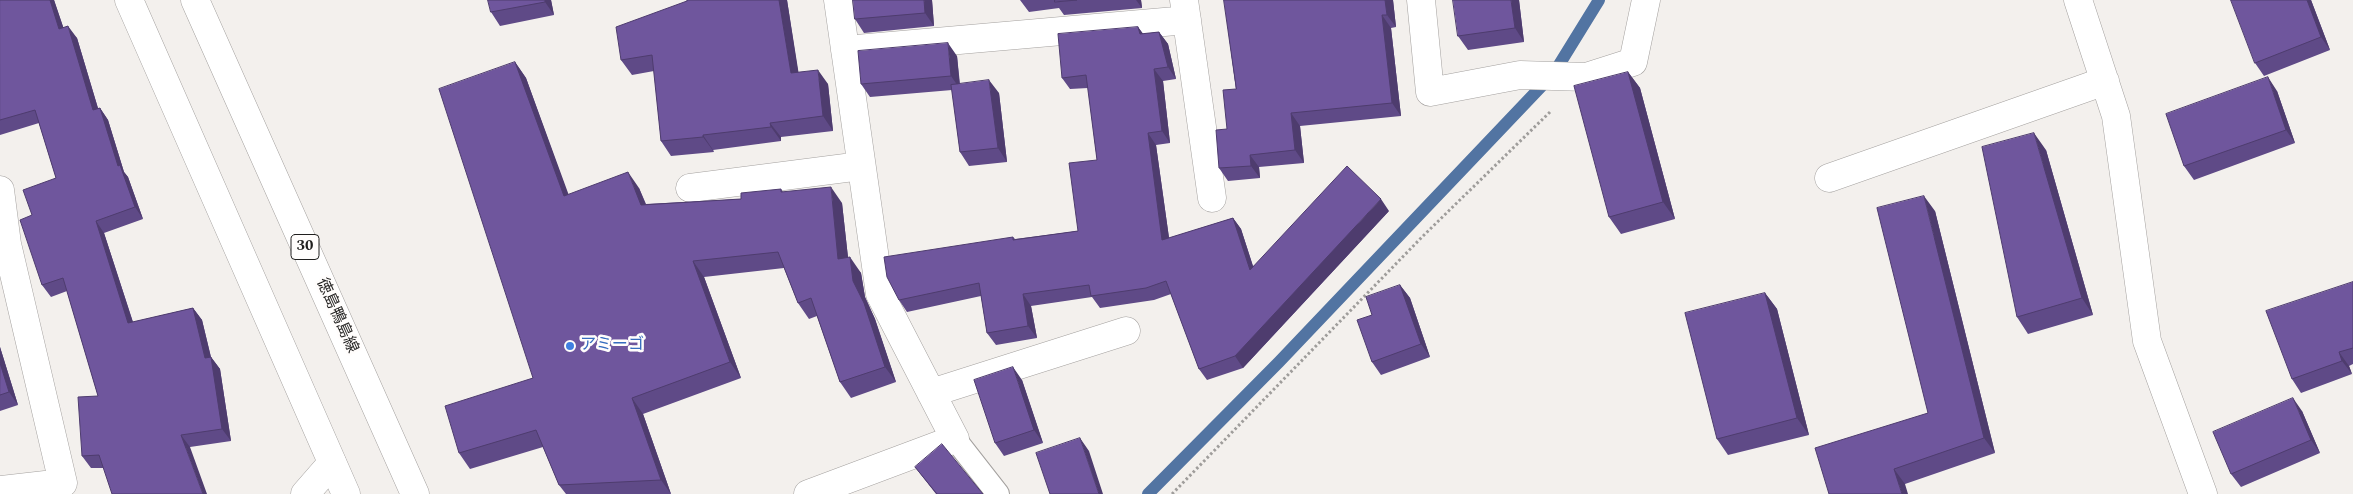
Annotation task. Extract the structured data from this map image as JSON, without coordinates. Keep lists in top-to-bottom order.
{
  "streets": {
    "street": ["30", "徳島鴨島線"]
  },
  "places": ["アミーゴ"]
}
